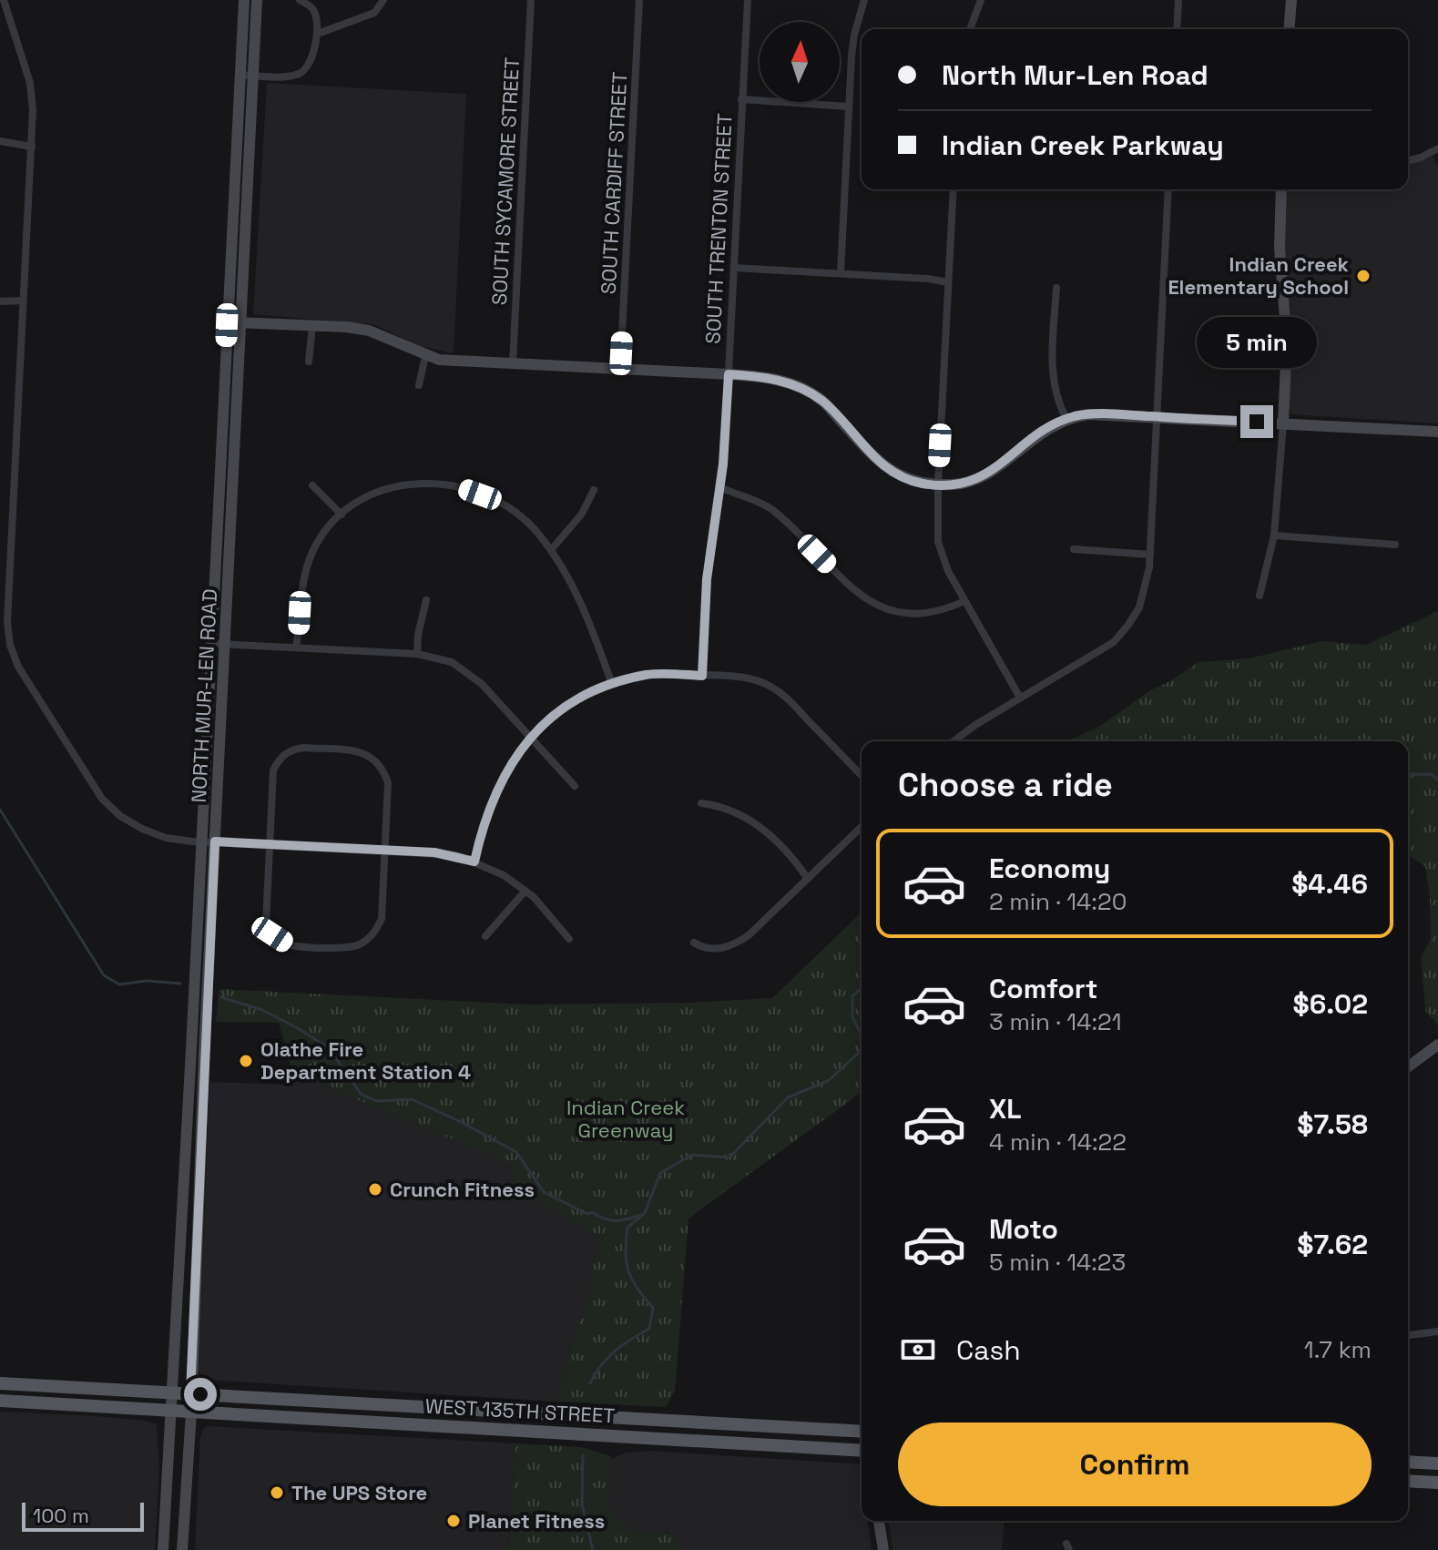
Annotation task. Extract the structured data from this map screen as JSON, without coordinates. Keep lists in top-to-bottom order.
{
  "streets": {
    "main road": ["NORTH MUR-LEN ROAD", "WEST 135TH STREET"],
    "street": ["SOUTH SYCAMORE STREET", "SOUTH CARDIFF STREET", "SOUTH TRENTON STREET"]
  },
  "crossings": [
    ["NORTH MUR-LEN ROAD", "WEST 135TH STREET"]
  ],
  "parks": ["Indian Creek Greenway"],
  "places": [
    "Indian Creek Elementary School",
    "Olathe Fire Department Station 4",
    "Crunch Fitness",
    "The UPS Store",
    "Planet Fitness"
  ],
  "scale_bar": "100 m",
  "north": "top",
  "page": {
    "banner": ["North Mur-Len Road", "Indian Creek Parkway"],
    "bubble": "5 min",
    "heading": "Choose a ride",
    "list": [
      {
        "name": "Economy",
        "note": "2 min · 14:20",
        "value": "$4.46"
      },
      {
        "name": "Comfort",
        "note": "3 min · 14:21",
        "value": "$6.02"
      },
      {
        "name": "XL",
        "note": "4 min · 14:22",
        "value": "$7.58"
      },
      {
        "name": "Moto",
        "note": "5 min · 14:23",
        "value": "$7.62"
      }
    ],
    "pay": ["Cash", "1.7 km"],
    "buttons": "Confirm",
    "scale": "100 m"
  }
}
